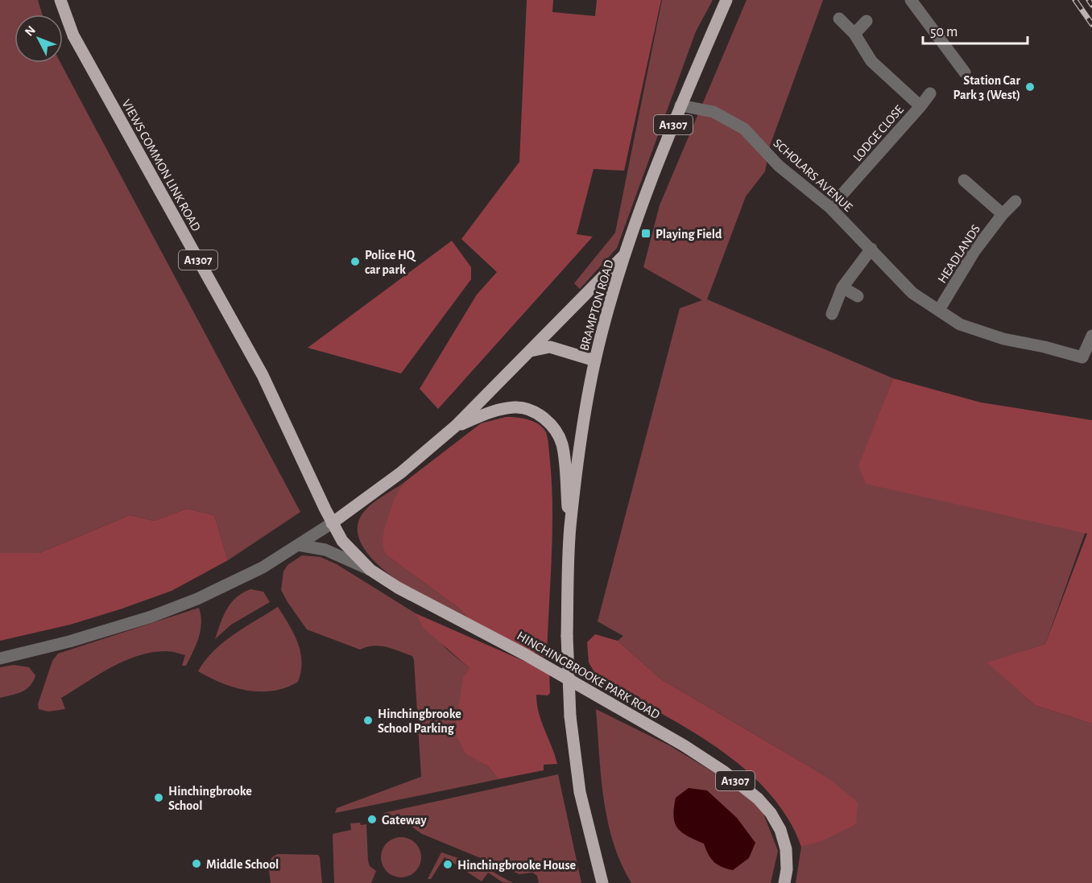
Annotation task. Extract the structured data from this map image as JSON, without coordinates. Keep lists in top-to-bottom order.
{
  "streets": {
    "main road": [
      "A1307",
      "VIEWS COMMON LINK ROAD",
      "BRAMPTON ROAD",
      "HINCHINGBROOKE PARK ROAD"
    ],
    "street": ["LODGE CLOSE", "SCHOLARS AVENUE", "HEADLANDS"]
  },
  "crossings": [
    ["A1307", "VIEWS COMMON LINK ROAD"],
    ["A1307", "BRAMPTON ROAD"],
    ["A1307", "HINCHINGBROOKE PARK ROAD"],
    ["LODGE CLOSE", "SCHOLARS AVENUE"],
    ["VIEWS COMMON LINK ROAD", "HINCHINGBROOKE PARK ROAD"],
    ["SCHOLARS AVENUE", "HEADLANDS"],
    ["SCHOLARS AVENUE", "BRAMPTON ROAD"]
  ],
  "places": {
    "other": [
      "Station Car Park 3 (West)",
      "Police HQ car park",
      "Hinchingbrooke School Parking",
      "Hinchingbrooke School",
      "Gateway",
      "Middle School",
      "Hinchingbrooke House"
    ],
    "transit": ["Playing Field"]
  },
  "scale_bar": "50 m",
  "north": "top left"
}
